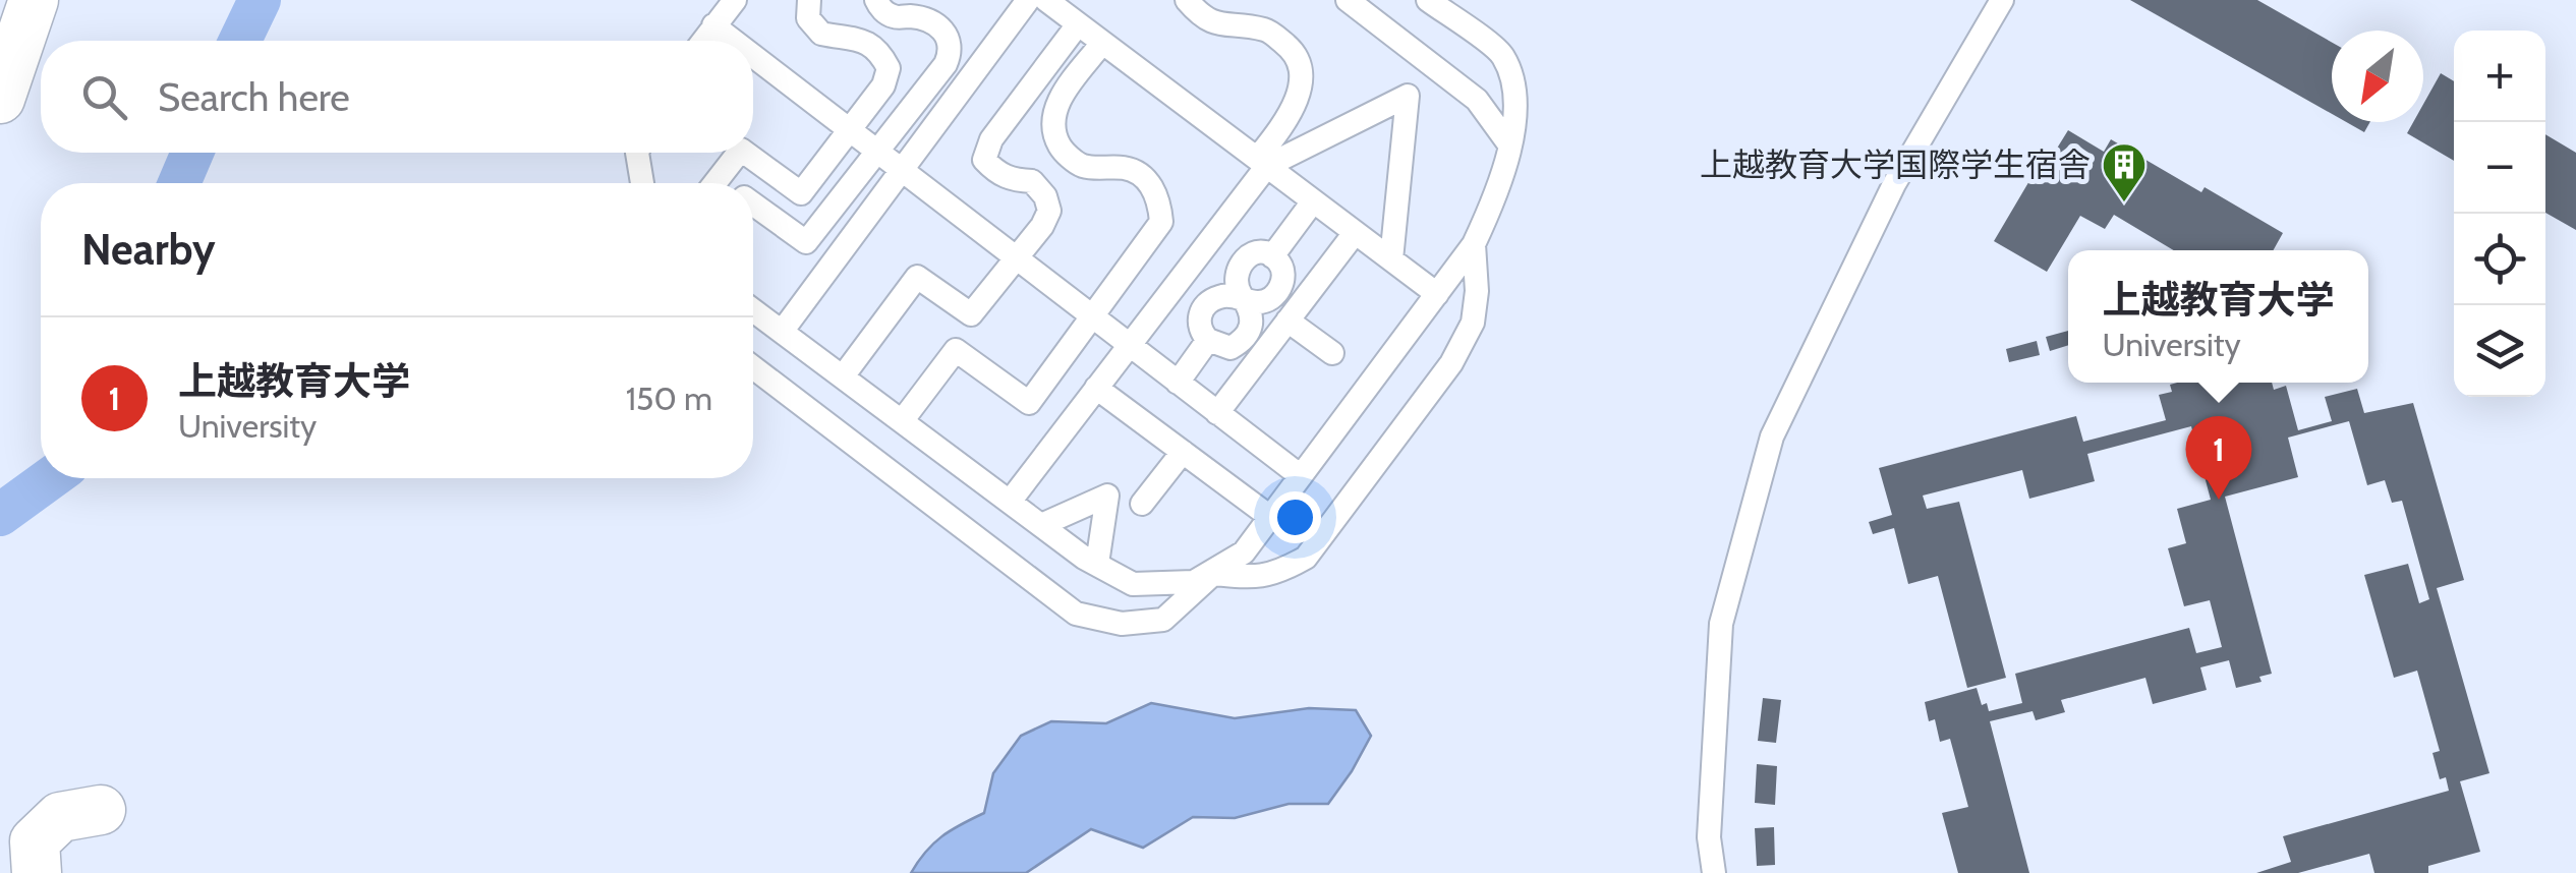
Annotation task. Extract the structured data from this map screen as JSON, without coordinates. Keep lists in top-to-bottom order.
{
  "places": {
    "building": ["上越教育大学国際学生宿舎"]
  },
  "north": "bottom left",
  "page": {
    "map_buttons": ["+", "−"],
    "search": "Search here",
    "heading": "Nearby",
    "popup": ["上越教育大学", "University"],
    "list": [
      {
        "mark": "1",
        "name": "上越教育大学",
        "note": "University",
        "value": "150 m"
      }
    ],
    "pins": "1"
  }
}
